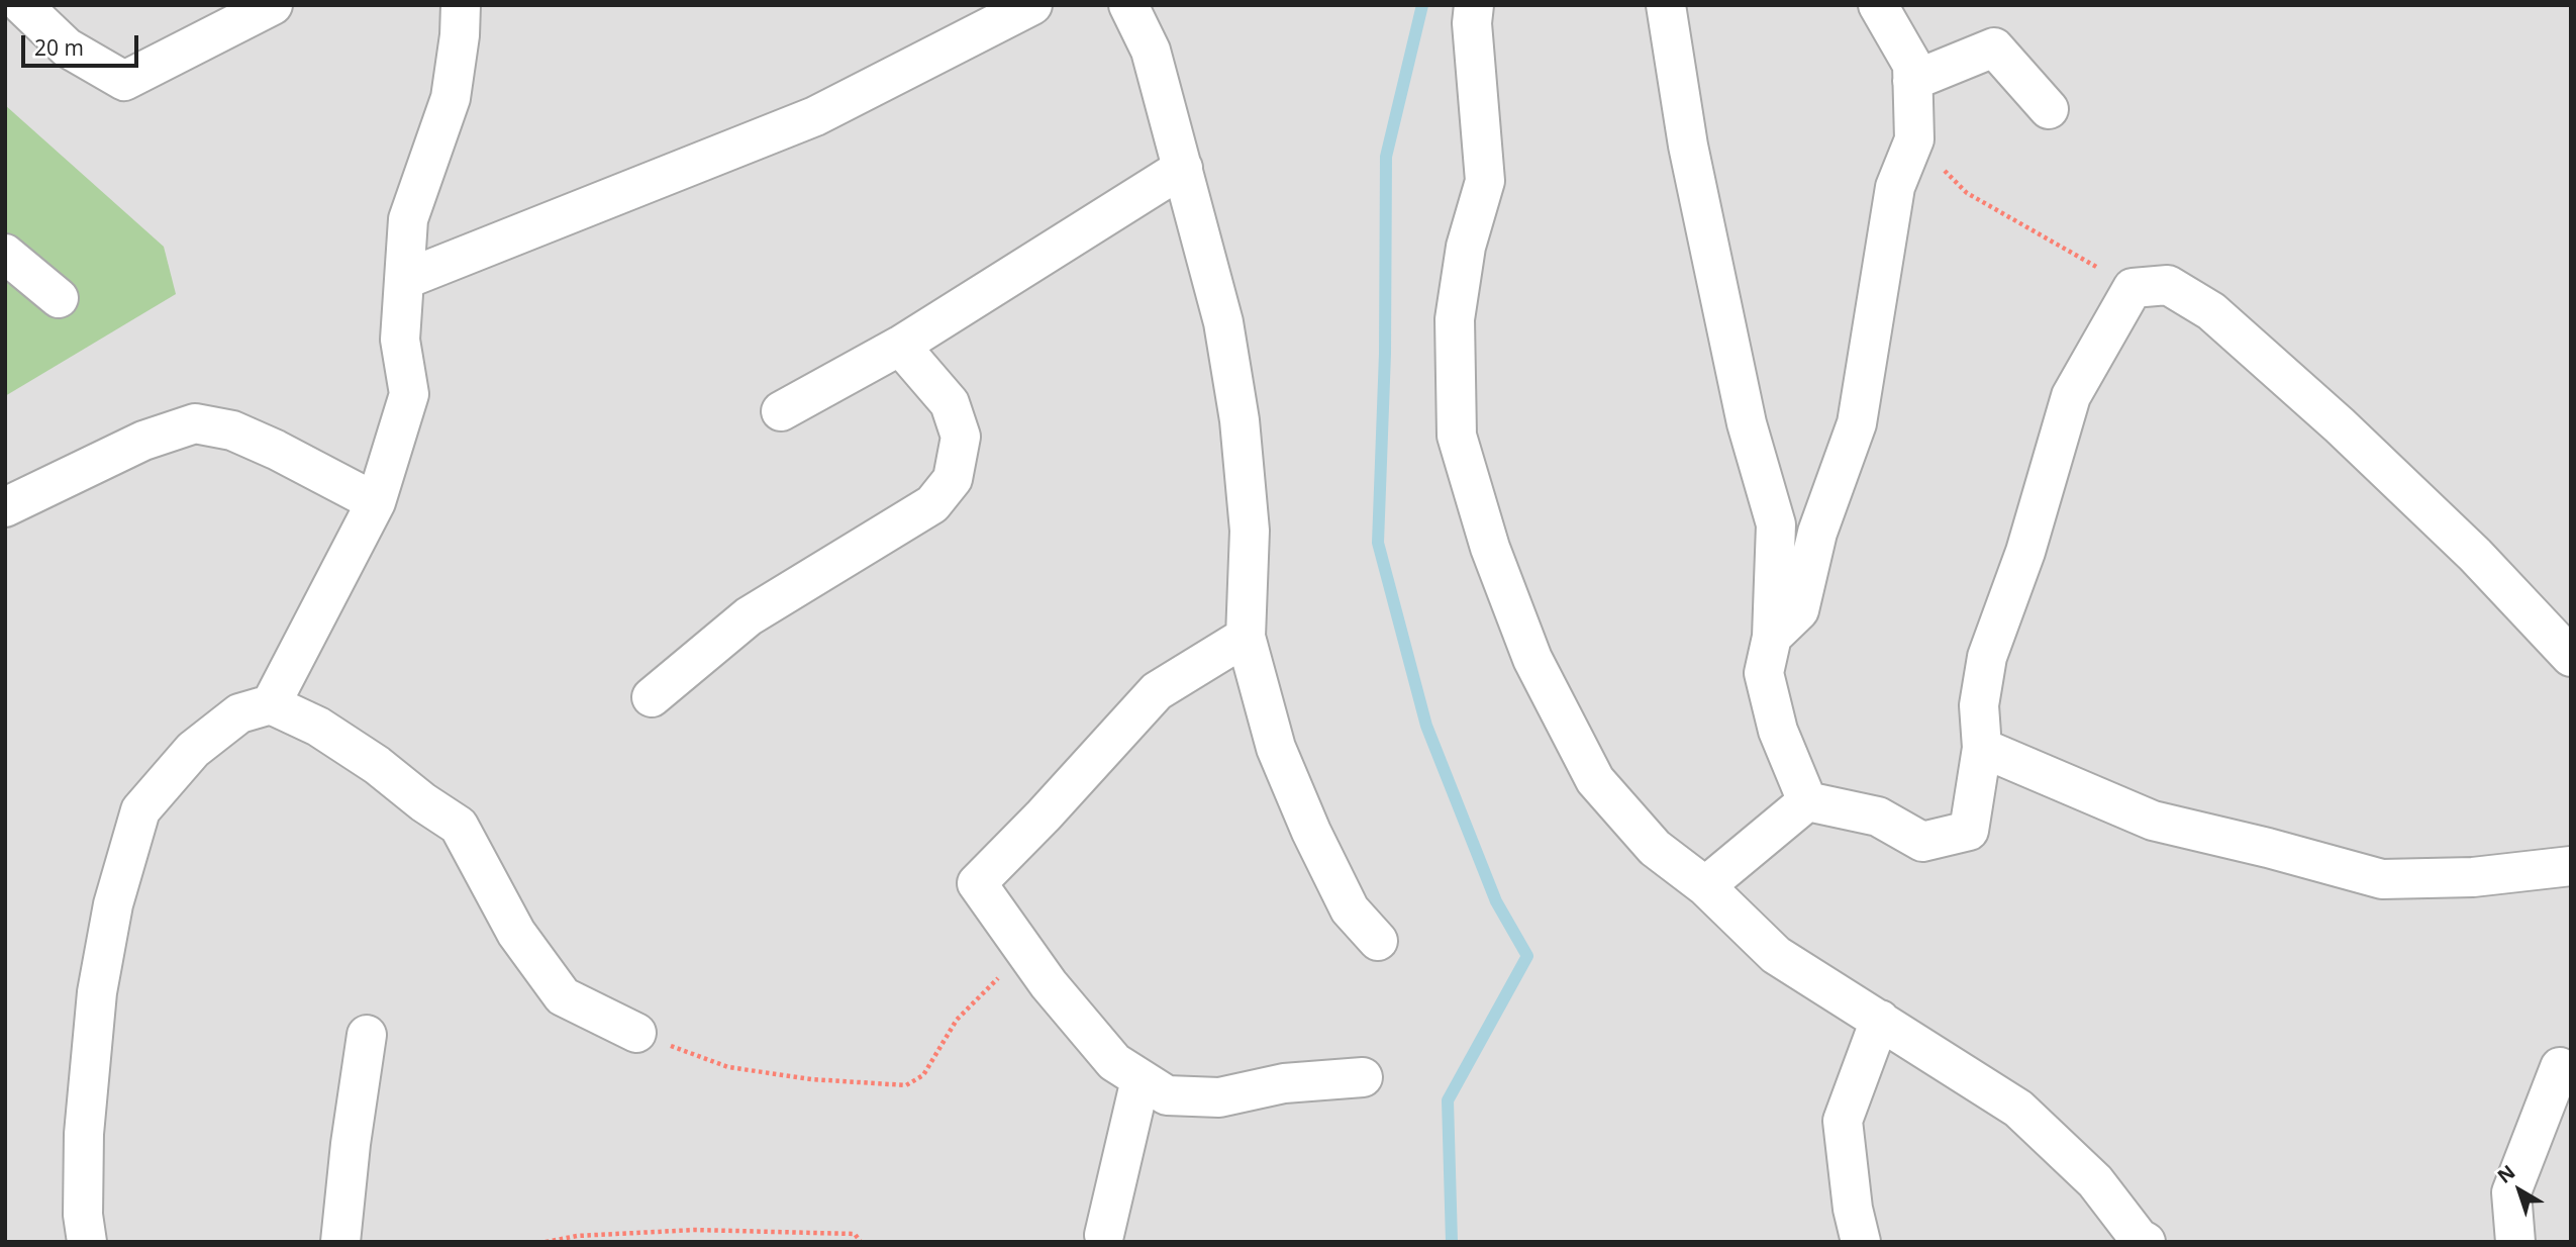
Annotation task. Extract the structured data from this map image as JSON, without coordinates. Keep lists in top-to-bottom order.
{
  "scale_bar": "20 m",
  "north": "top left"
}
